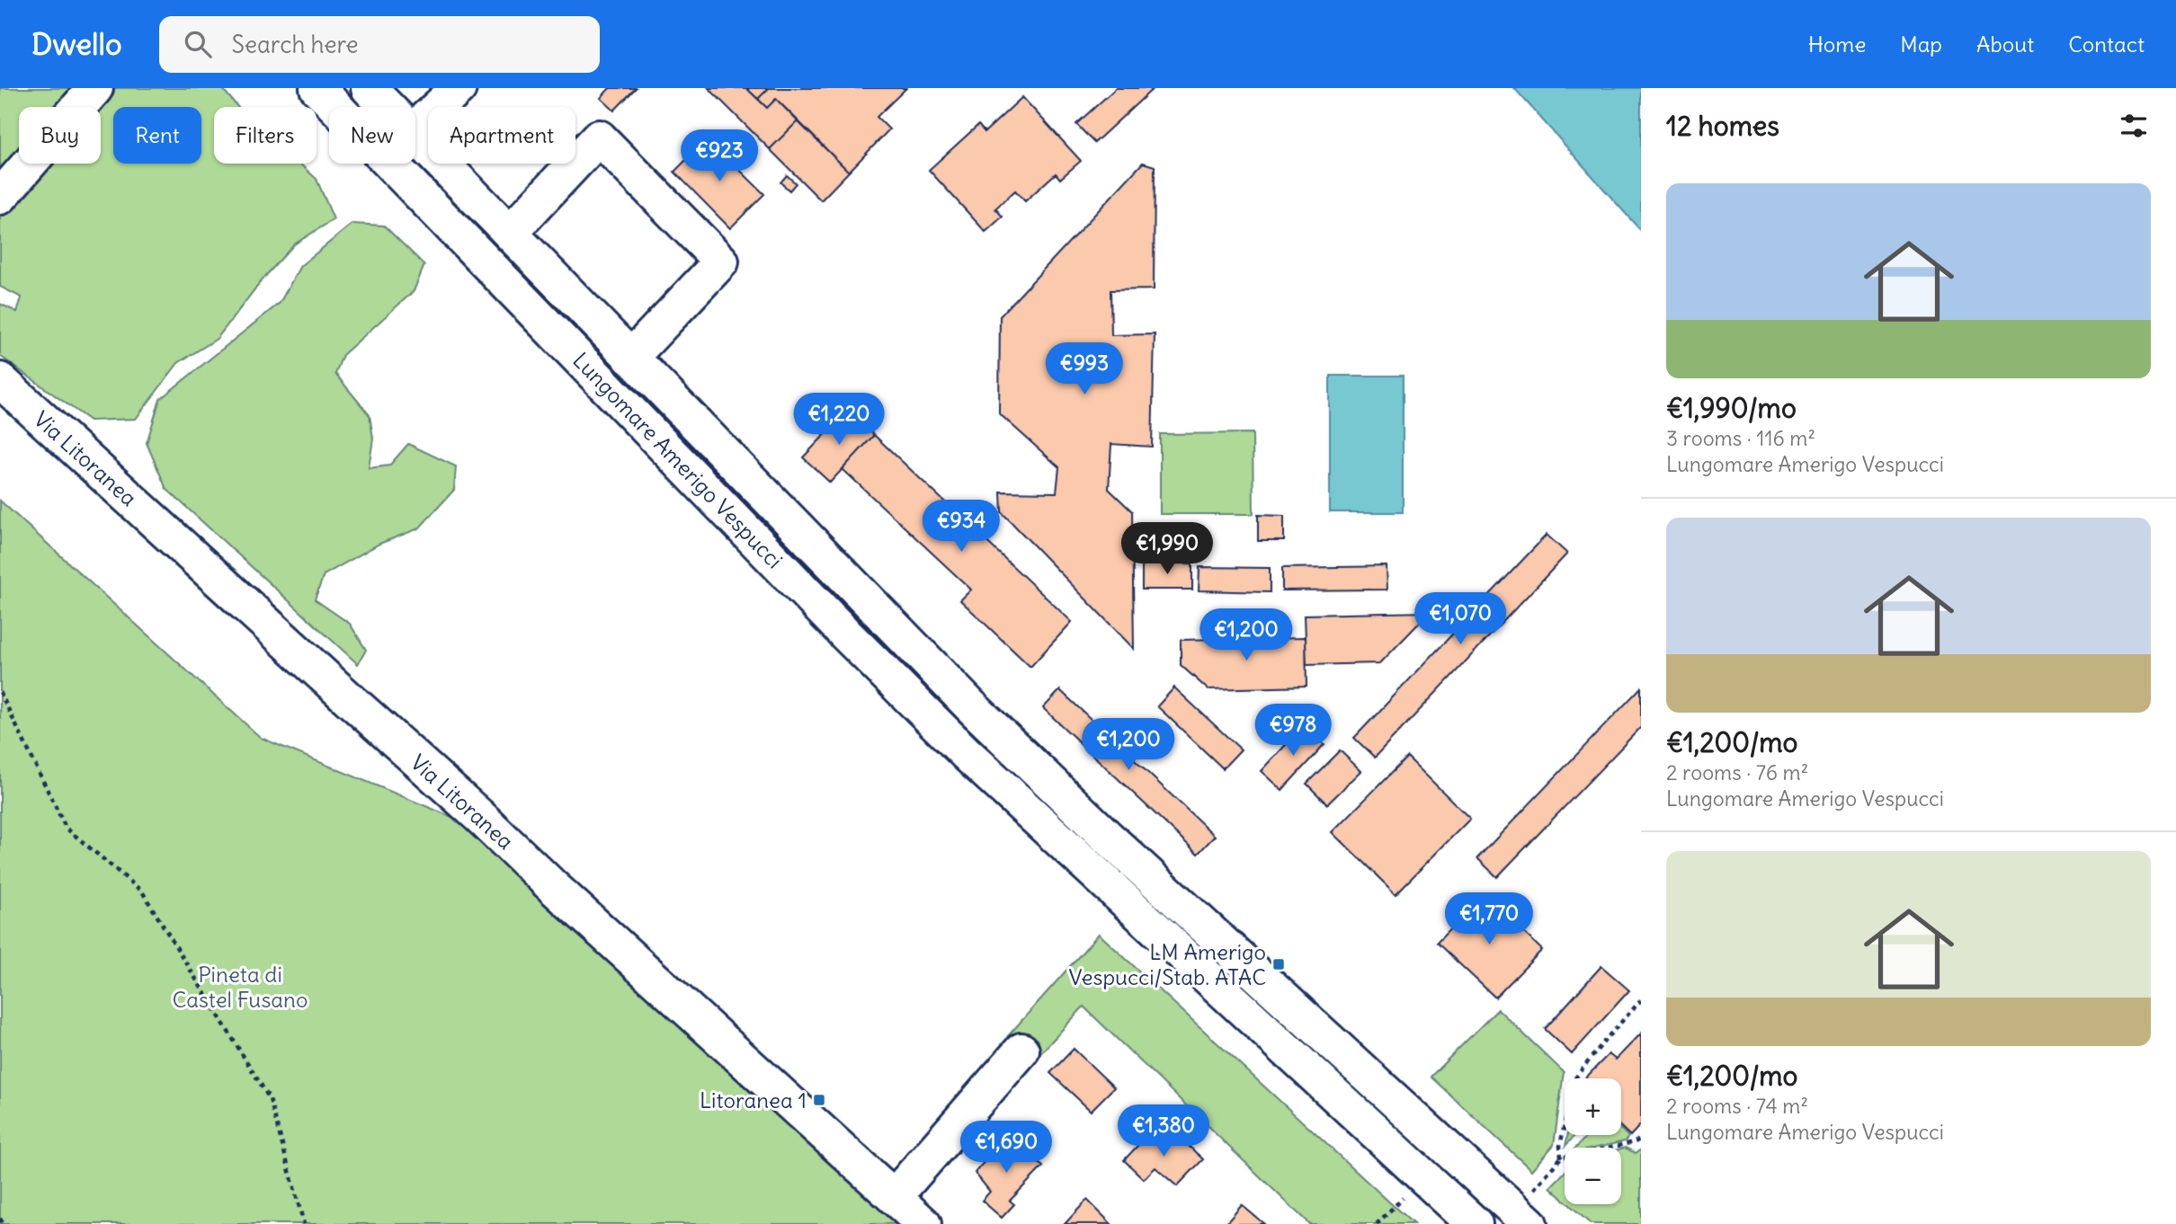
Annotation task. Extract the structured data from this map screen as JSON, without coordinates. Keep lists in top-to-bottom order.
{
  "streets": {
    "street": ["Via Litoranea", "Lungomare Amerigo Vespucci"]
  },
  "parks": ["Pineta di Castel Fusano"],
  "places": {
    "transit": ["LM Amerigo Vespucci/Stab. ATAC", "Litoranea 1"]
  },
  "page": {
    "header": "Dwello",
    "search": "Search here",
    "nav": [
      "Home",
      "Map",
      "About",
      "Contact"
    ],
    "heading": "12 homes",
    "chip": [
      "Buy",
      "Rent",
      "Filters",
      "New",
      "Apartment"
    ],
    "price": [
      "€923",
      "€993",
      "€1,220",
      "€934",
      "€1,990",
      "€1,070",
      "€1,200",
      "€978",
      "€1,200",
      "€1,770",
      "€1,380",
      "€1,690"
    ],
    "list": [
      {
        "name": "€1,990/mo",
        "note": "3 rooms · 116 m² · Lungomare Amerigo Vespucci"
      },
      {
        "name": "€1,200/mo",
        "note": "2 rooms · 76 m² · Lungomare Amerigo Vespucci"
      },
      {
        "name": "€1,200/mo",
        "note": "2 rooms · 74 m² · Lungomare Amerigo Vespucci"
      }
    ],
    "map_buttons": ["+", "−"]
  }
}
